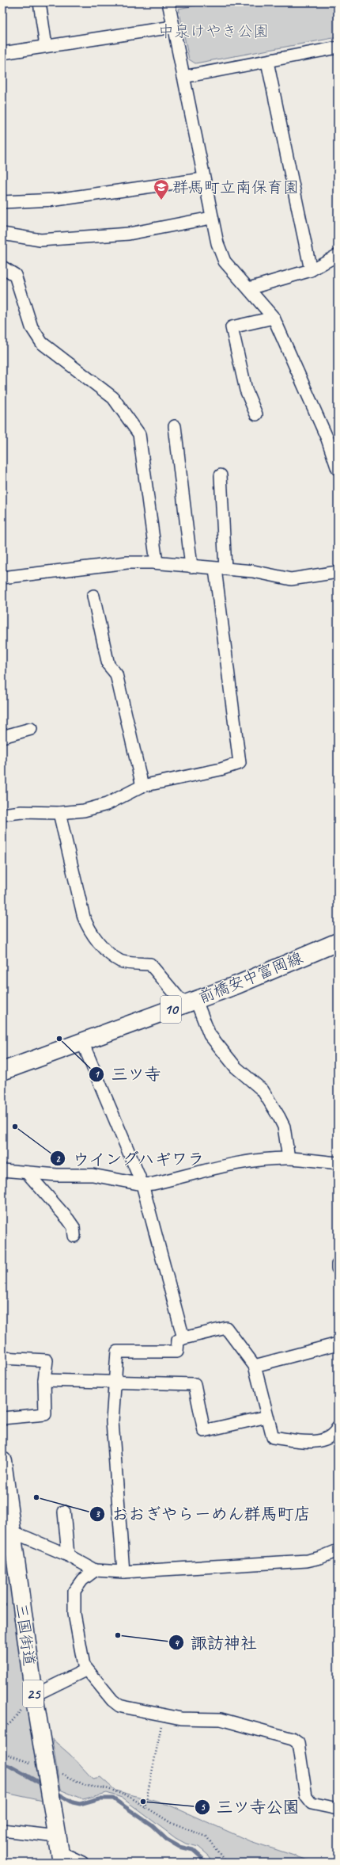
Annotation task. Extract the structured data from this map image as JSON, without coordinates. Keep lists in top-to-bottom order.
{
  "streets": {
    "main road": [
      "前橋安中富岡線",
      "10",
      "三国街道",
      "25"
    ]
  },
  "parks": ["中泉けやき公園"],
  "places": {
    "school or university": ["群馬町立南保育園"],
    "other": [
      "三ツ寺",
      "ウイングハギワラ",
      "おおぎやらーめん群馬町店",
      "諏訪神社",
      "三ツ寺公園"
    ]
  }
}
